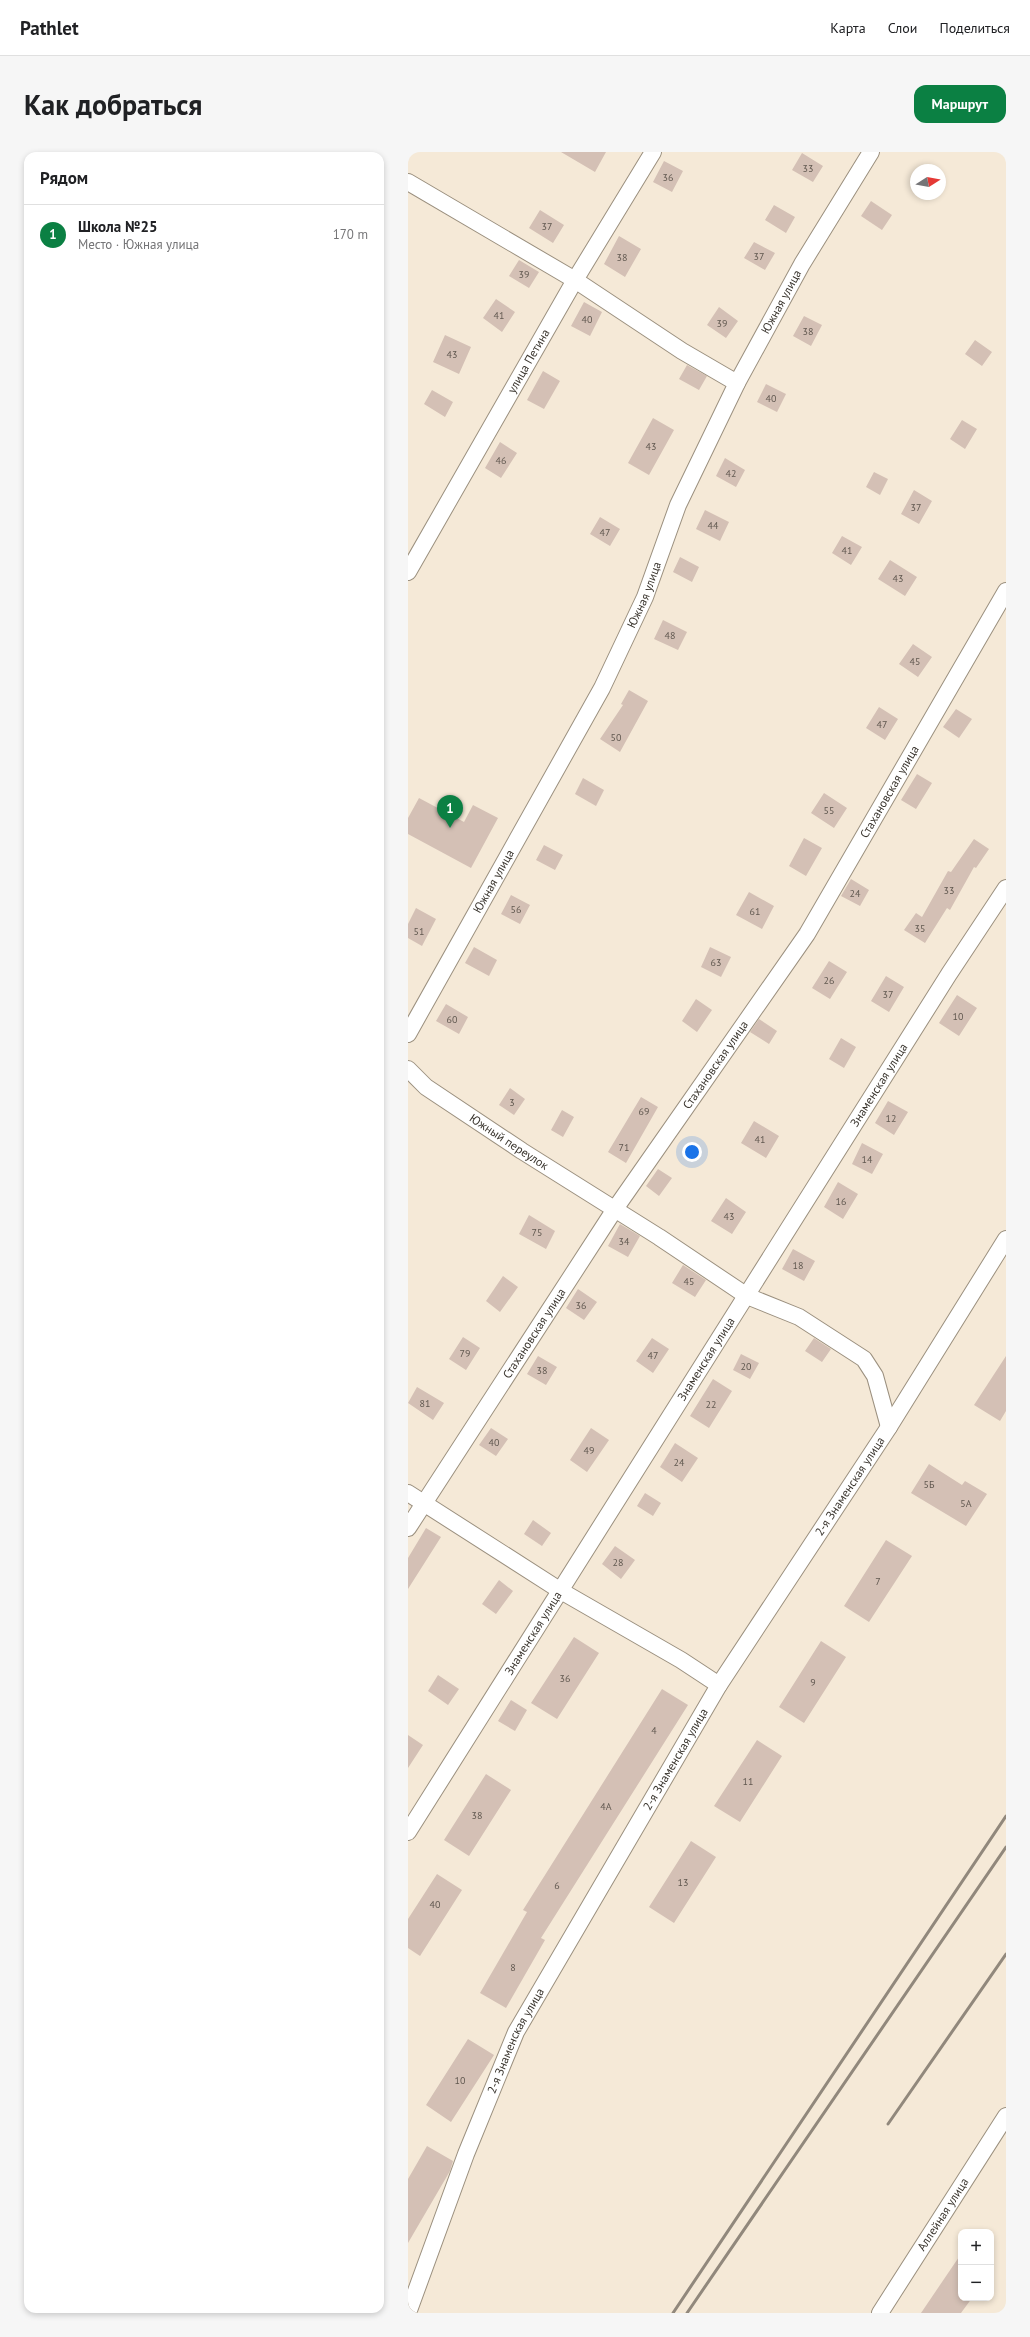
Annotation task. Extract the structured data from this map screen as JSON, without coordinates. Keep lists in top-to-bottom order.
{
  "streets": {
    "street": [
      "Южная улица",
      "улица Петина",
      "Стахановская улица",
      "Знаменская улица",
      "Южный переулок",
      "2-я Знаменская улица",
      "Аллейная улица"
    ]
  },
  "crossings": [
    ["Стахановская улица", "Южный переулок"],
    ["Знаменская улица", "Южный переулок"],
    ["Южный переулок", "2-я Знаменская улица"]
  ],
  "house_numbers": [
    "33",
    "36",
    "37",
    "37",
    "38",
    "39",
    "41",
    "40",
    "39",
    "38",
    "43",
    "40",
    "43",
    "46",
    "42",
    "37",
    "44",
    "47",
    "41",
    "43",
    "48",
    "45",
    "47",
    "50",
    "55",
    "33",
    "24",
    "56",
    "61",
    "35",
    "51",
    "63",
    "26",
    "37",
    "10",
    "60",
    "3",
    "69",
    "12",
    "41",
    "71",
    "14",
    "16",
    "43",
    "75",
    "34",
    "18",
    "45",
    "36",
    "79",
    "47",
    "20",
    "38",
    "81",
    "22",
    "40",
    "49",
    "24",
    "5Б",
    "5А",
    "28",
    "7",
    "36",
    "9",
    "4",
    "11",
    "4А",
    "38",
    "13",
    "6",
    "40",
    "8",
    "10"
  ],
  "north": "right",
  "page": {
    "header": "Pathlet",
    "nav": ["Карта", "Слои", "Поделиться"],
    "buttons": "Маршрут",
    "title": "Как добраться",
    "heading": "Рядом",
    "list": [
      {
        "mark": "1",
        "name": "Школа №25",
        "note": "Место · Южная улица",
        "value": "170 m"
      }
    ],
    "pins": "1",
    "map_buttons": ["+", "−"]
  }
}
